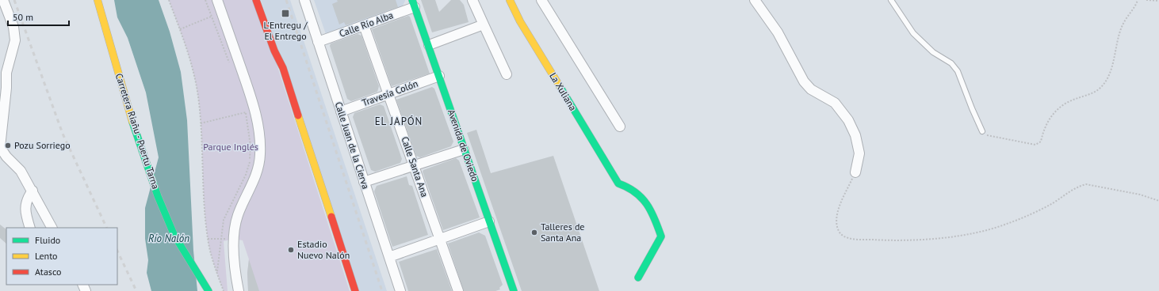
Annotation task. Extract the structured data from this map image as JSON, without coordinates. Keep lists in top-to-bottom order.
{
  "streets": {
    "street": [
      "Calle Río Alba",
      "La Xuliana",
      "Travesía Colón",
      "Carretera Riañu - Puertu Tarna",
      "Calle Juan de la Cierva",
      "Avenida de Oviedo",
      "Calle Santa Ana"
    ]
  },
  "crossings": [
    ["Calle Río Alba", "Calle Juan de la Cierva"],
    ["Calle Río Alba", "Avenida de Oviedo"],
    ["Calle Río Alba", "Calle Santa Ana"],
    ["Travesía Colón", "Calle Juan de la Cierva"],
    ["Travesía Colón", "Avenida de Oviedo"],
    ["Travesía Colón", "Calle Santa Ana"]
  ],
  "districts": ["EL JAPÓN"],
  "water": ["Río Nalón"],
  "parks": ["Parque Inglés"],
  "places": {
    "transit": ["L'Entregu / El Entrego"],
    "other": ["Pozu Sorriego", "Talleres de Santa Ana", "Estadio Nuevo Nalón"]
  },
  "legend": ["Fluido", "Lento", "Atasco"],
  "scale_bar": "50 m"
}
